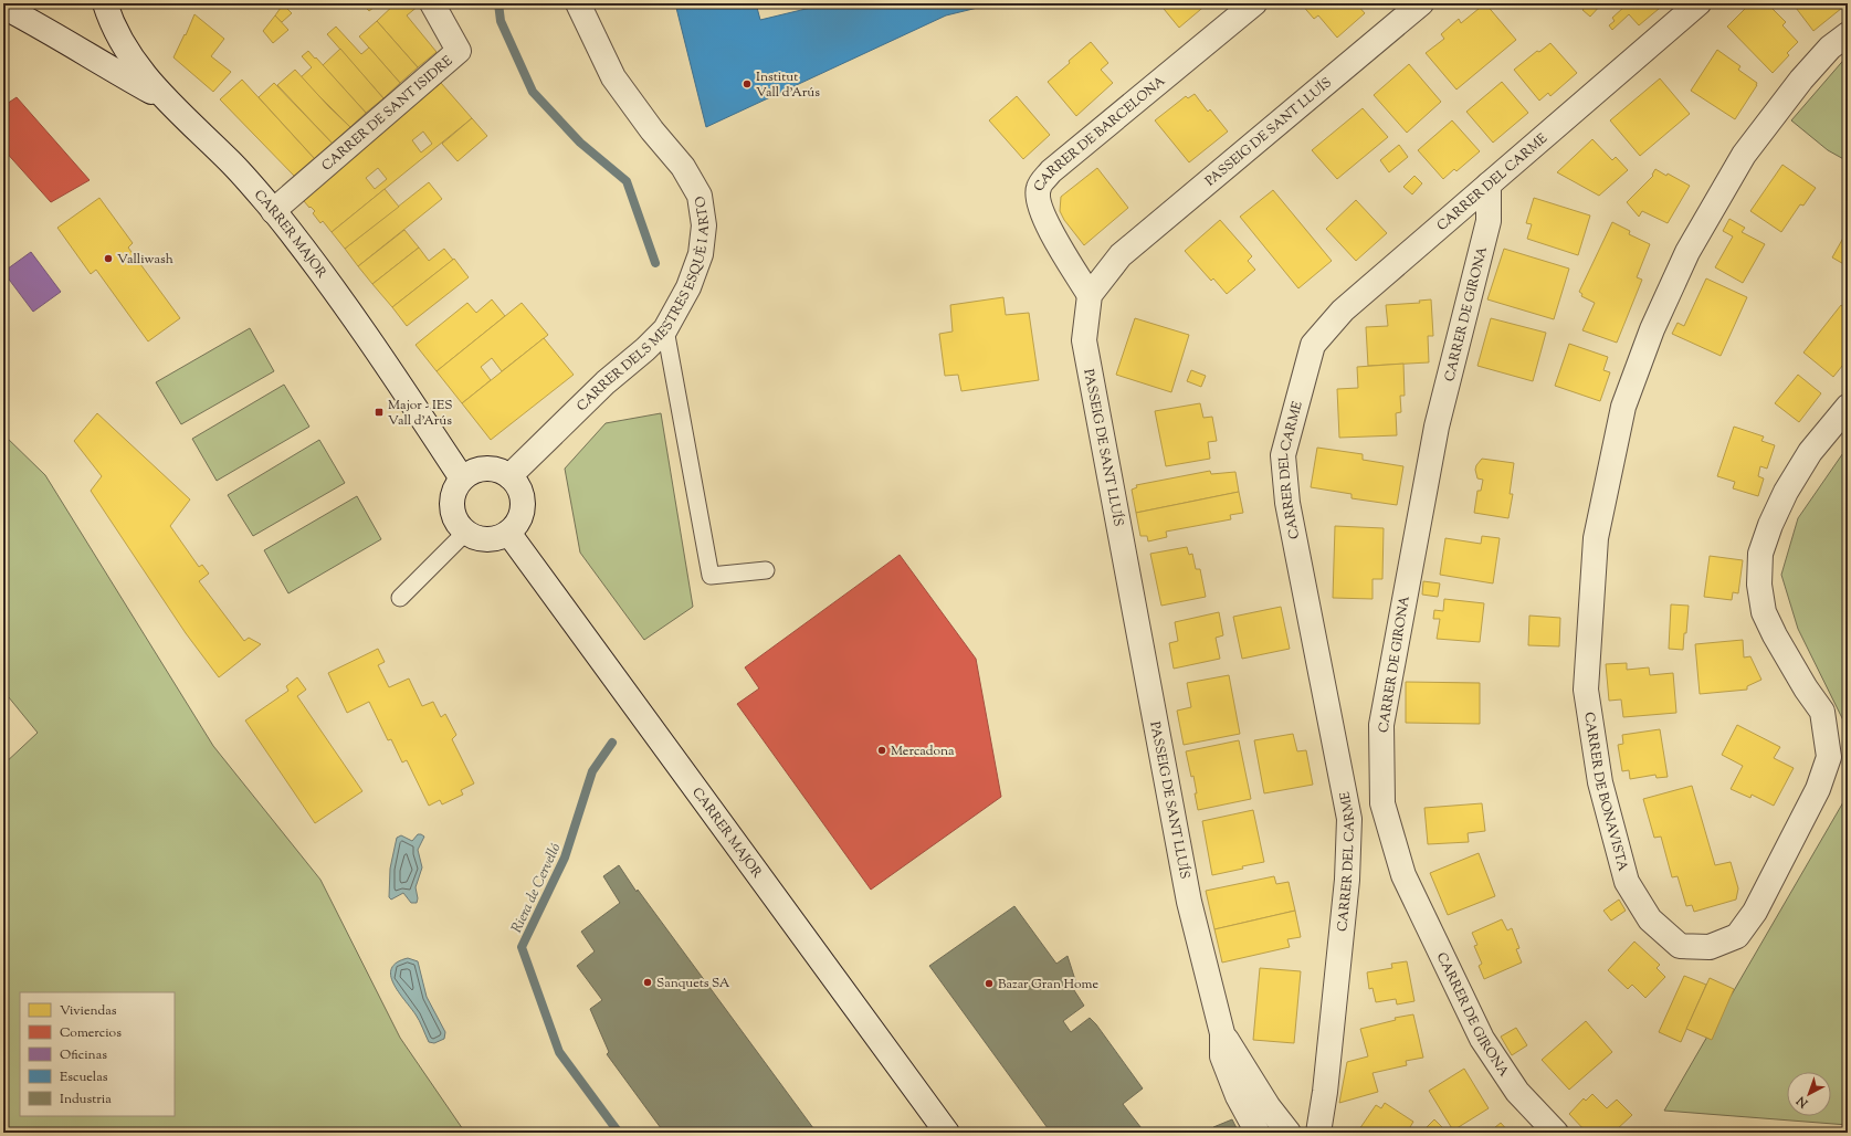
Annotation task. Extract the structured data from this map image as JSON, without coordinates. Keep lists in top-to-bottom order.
{
  "streets": {
    "street": [
      "CARRER DE SANT ISIDRE",
      "PASSEIG DE SANT LLUÍS",
      "CARRER DE BARCELONA",
      "CARRER DEL CARME",
      "CARRER MAJOR",
      "CARRER DELS MESTRES ESQUÈ I ARTO",
      "CARRER DE GIRONA",
      "CARRER DE BONAVISTA"
    ]
  },
  "crossings": [
    ["CARRER DE SANT ISIDRE", "CARRER MAJOR"],
    ["PASSEIG DE SANT LLUÍS", "CARRER DE BARCELONA"],
    ["CARRER DEL CARME", "CARRER DE GIRONA"],
    ["CARRER MAJOR", "CARRER DELS MESTRES ESQUÈ I ARTO"]
  ],
  "water": ["Riera de Cervelló"],
  "places": {
    "other": [
      "Institut Vall d'Arús",
      "Valliwash",
      "Mercadona",
      "Sanquets SA",
      "Bazar Gran Home"
    ],
    "transit": ["Major - IES Vall d'Arús"]
  },
  "legend": [
    "Viviendas",
    "Comercios",
    "Oficinas",
    "Escuelas",
    "Industria"
  ],
  "north": "bottom left"
}
